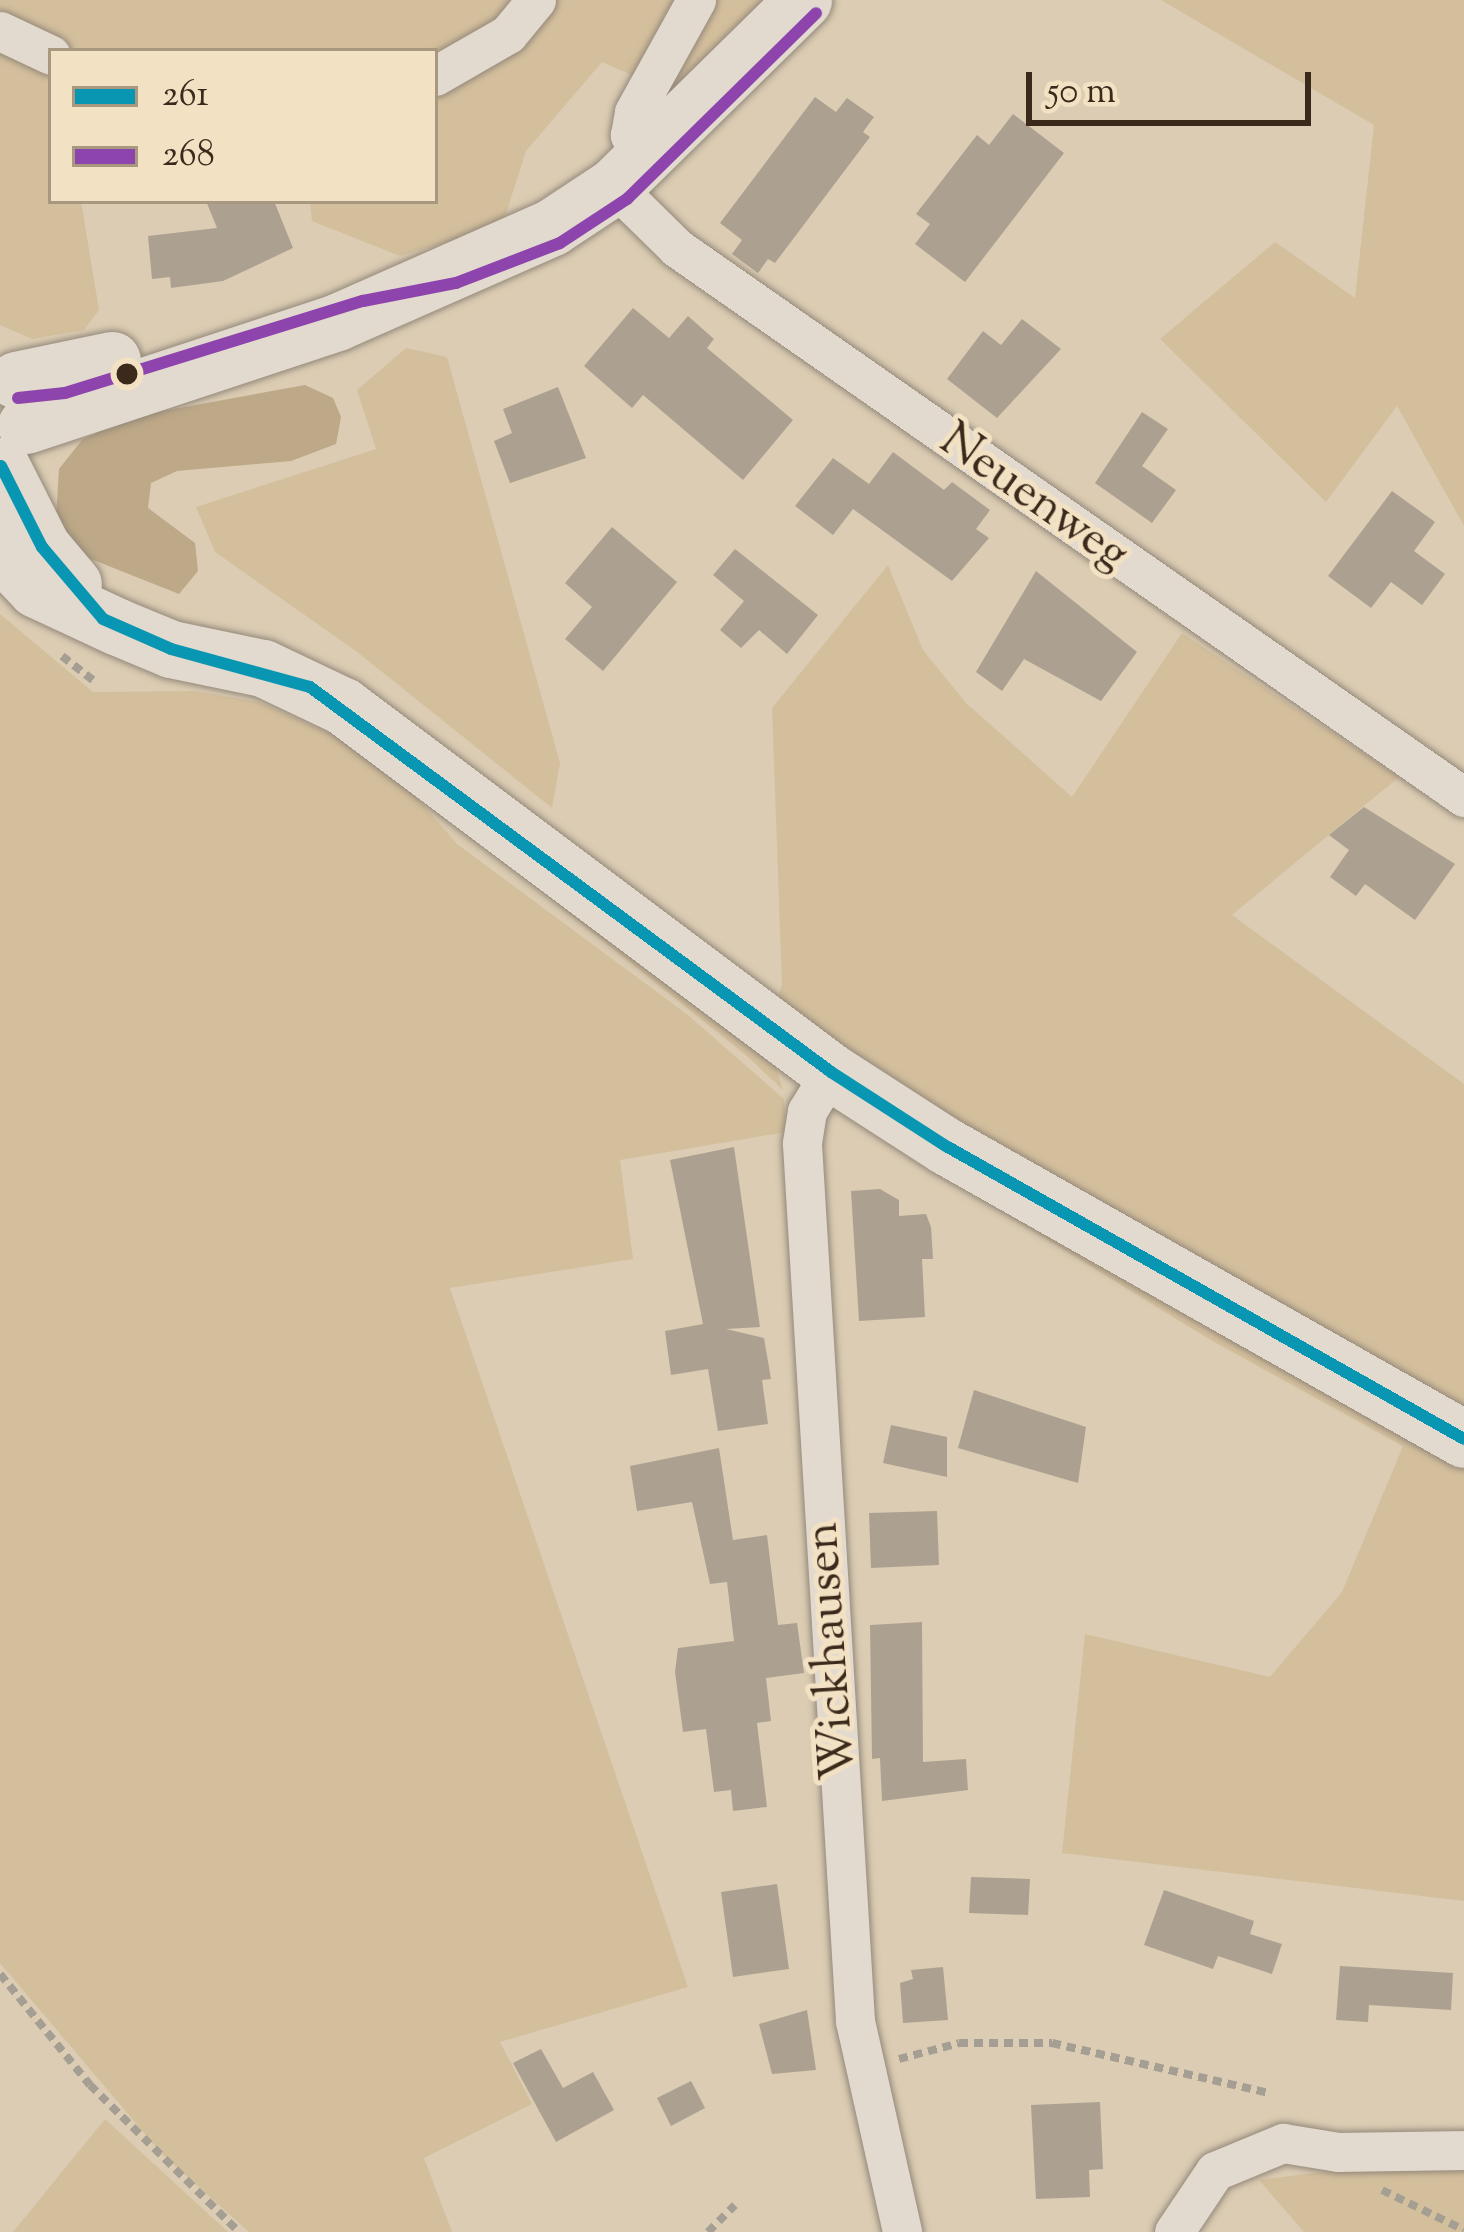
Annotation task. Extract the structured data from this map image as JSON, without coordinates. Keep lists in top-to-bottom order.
{
  "streets": {
    "street": ["Neuenweg", "Wickhausen"]
  },
  "lines": ["transit line 268", "transit line 261"],
  "legend": ["261", "268"],
  "scale_bar": "50 m"
}
